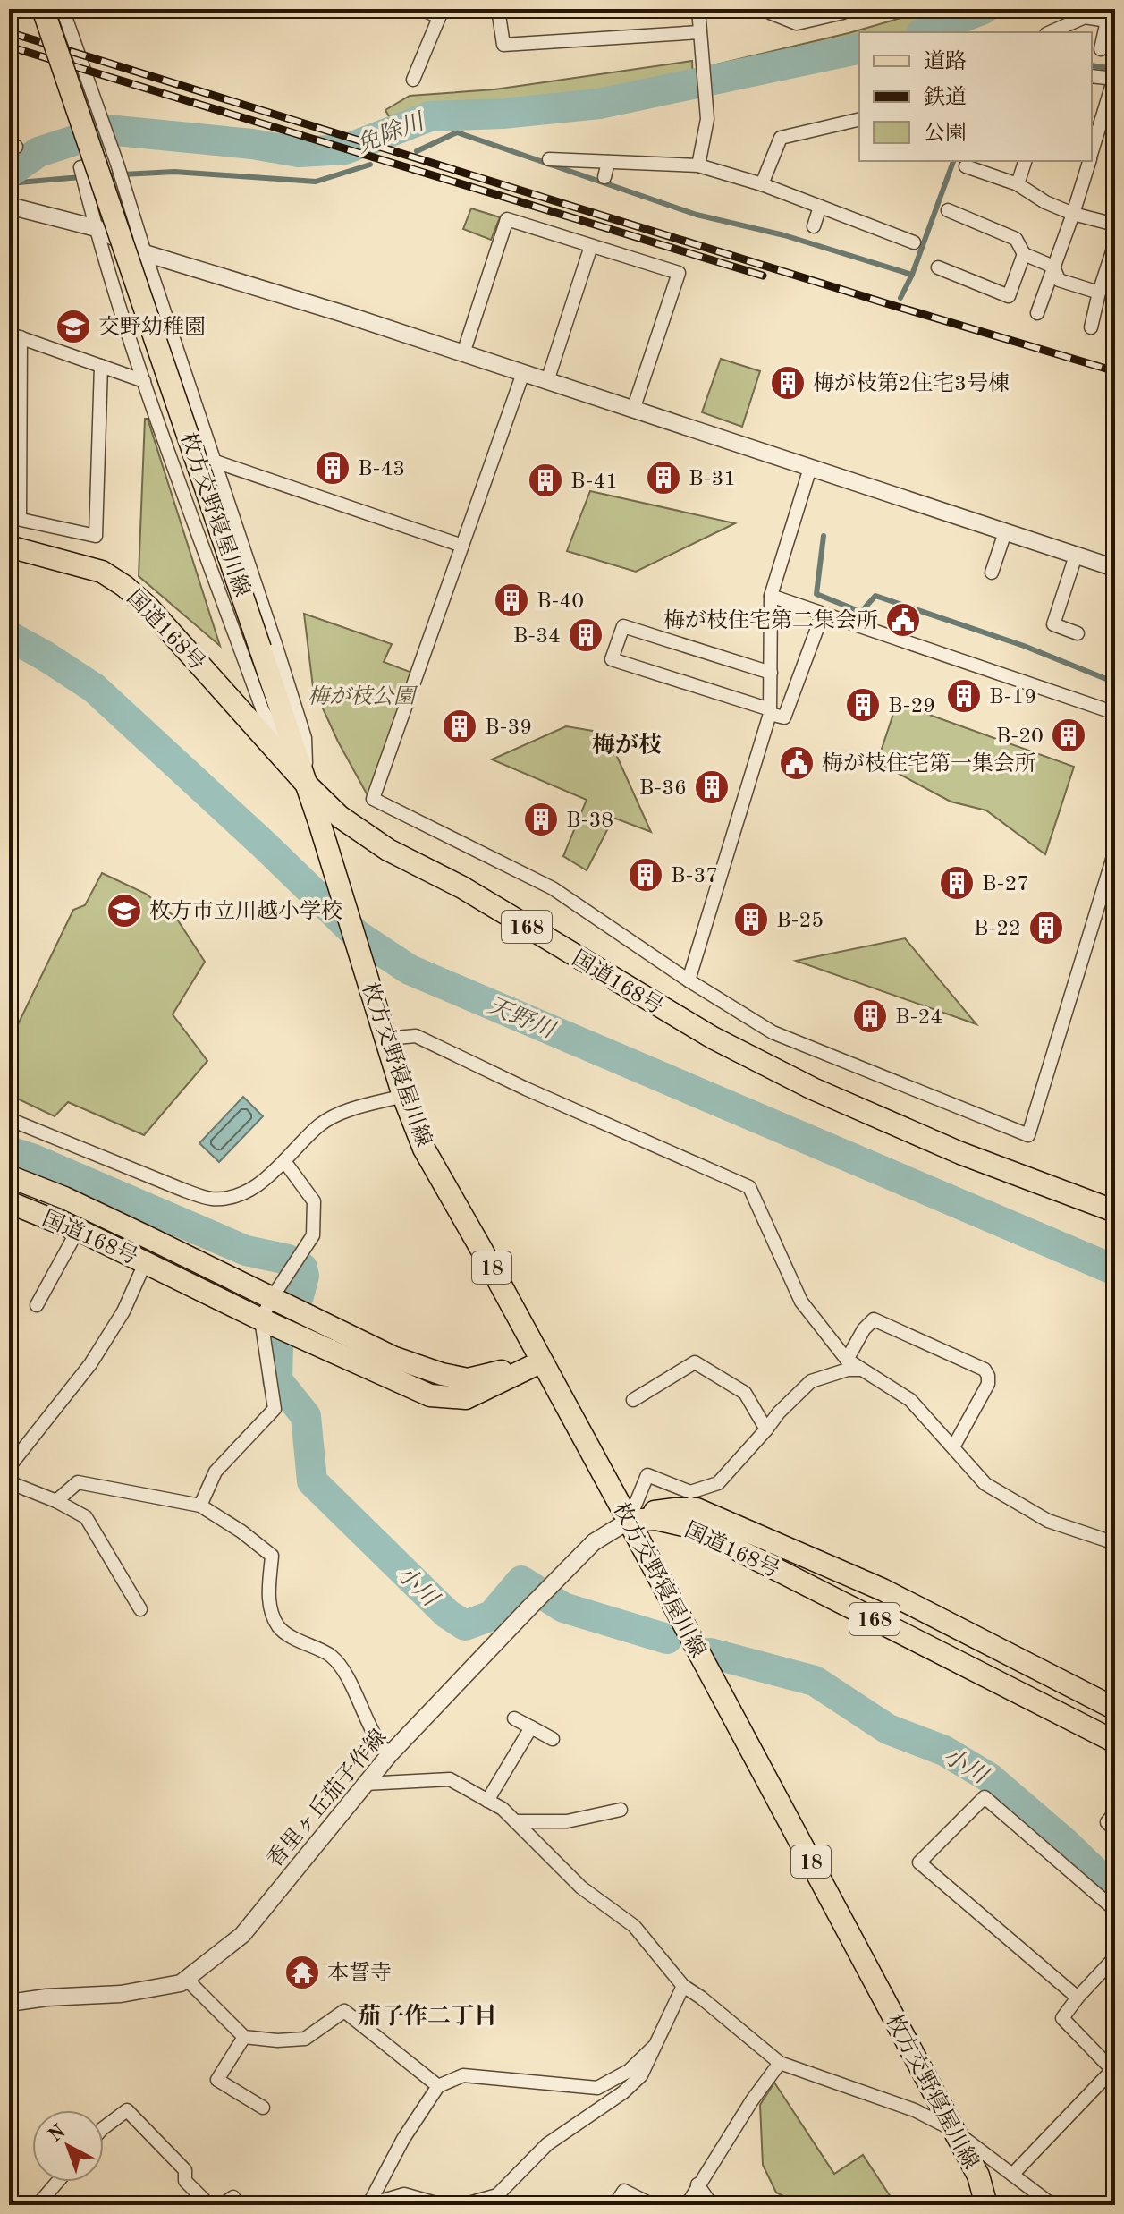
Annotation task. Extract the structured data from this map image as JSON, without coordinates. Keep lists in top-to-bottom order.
{
  "streets": {
    "main road": [
      "枚方交野寝屋川線",
      "国道168号",
      "168",
      "18"
    ],
    "street": ["香里ヶ丘茄子作線"]
  },
  "crossings": [
    ["枚方交野寝屋川線", "国道168号"],
    ["枚方交野寝屋川線", "香里ヶ丘茄子作線"],
    ["国道168号", "香里ヶ丘茄子作線"]
  ],
  "districts": ["梅が枝", "茄子作二丁目"],
  "water": ["免除川", "天野川", "小川"],
  "parks": ["梅が枝公園"],
  "places": {
    "school or university": ["交野幼稚園", "枚方市立川越小学校"],
    "building": [
      "梅が枝第2住宅3号棟",
      "B-43",
      "B-31",
      "B-41",
      "B-40",
      "B-34",
      "B-19",
      "B-29",
      "B-39",
      "B-20",
      "B-36",
      "B-38",
      "B-37",
      "B-27",
      "B-25",
      "B-22",
      "B-24"
    ],
    "public building": ["梅が枝住宅第二集会所", "梅が枝住宅第一集会所"],
    "temple": ["本誓寺"]
  },
  "legend": ["道路", "鉄道", "公園"],
  "north": "top left"
}
